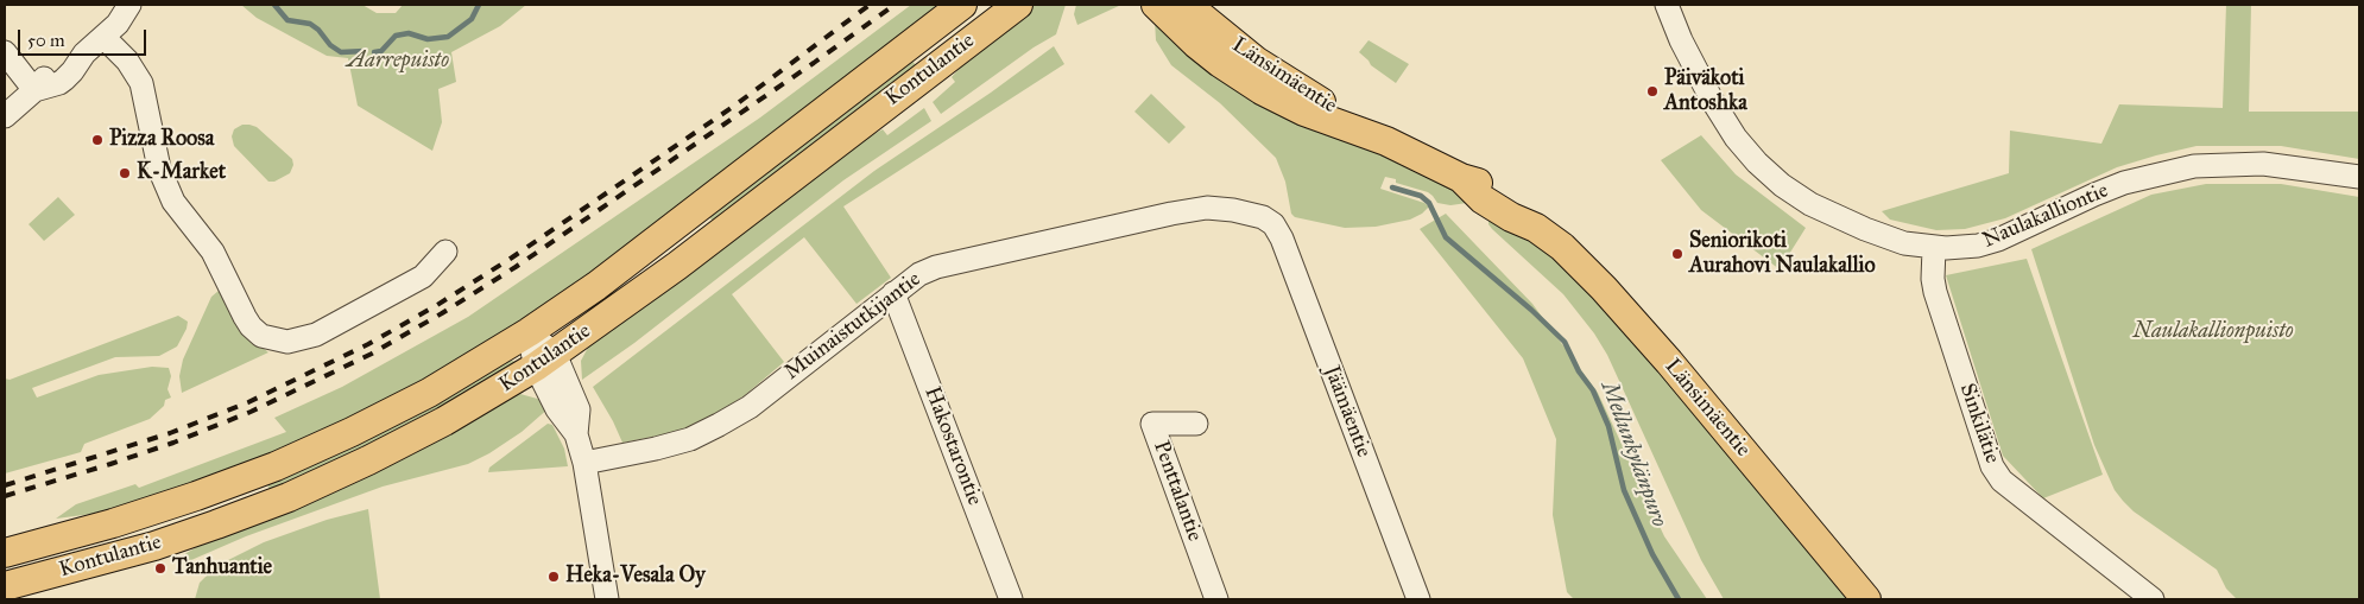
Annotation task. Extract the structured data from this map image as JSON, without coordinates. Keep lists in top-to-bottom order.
{
  "streets": {
    "main road": ["Kontulantie", "Länsimäentie"],
    "street": [
      "Naulakalliontie",
      "Muinaistutkijantie",
      "Jäämäentie",
      "Sinkilätie",
      "Hakostarontie",
      "Penttalantie"
    ]
  },
  "crossings": [
    ["Naulakalliontie", "Sinkilätie"],
    ["Muinaistutkijantie", "Jäämäentie"],
    ["Muinaistutkijantie", "Hakostarontie"]
  ],
  "water": ["Mellunkylänpuro"],
  "parks": ["Aarrepuisto", "Naulakallionpuisto"],
  "places": [
    "Päiväkoti Antoshka",
    "Pizza Roosa",
    "K-Market",
    "Seniorikoti Aurahovi Naulakallio",
    "Tanhuantie",
    "Heka-Vesala Oy"
  ],
  "scale_bar": "50 m"
}
